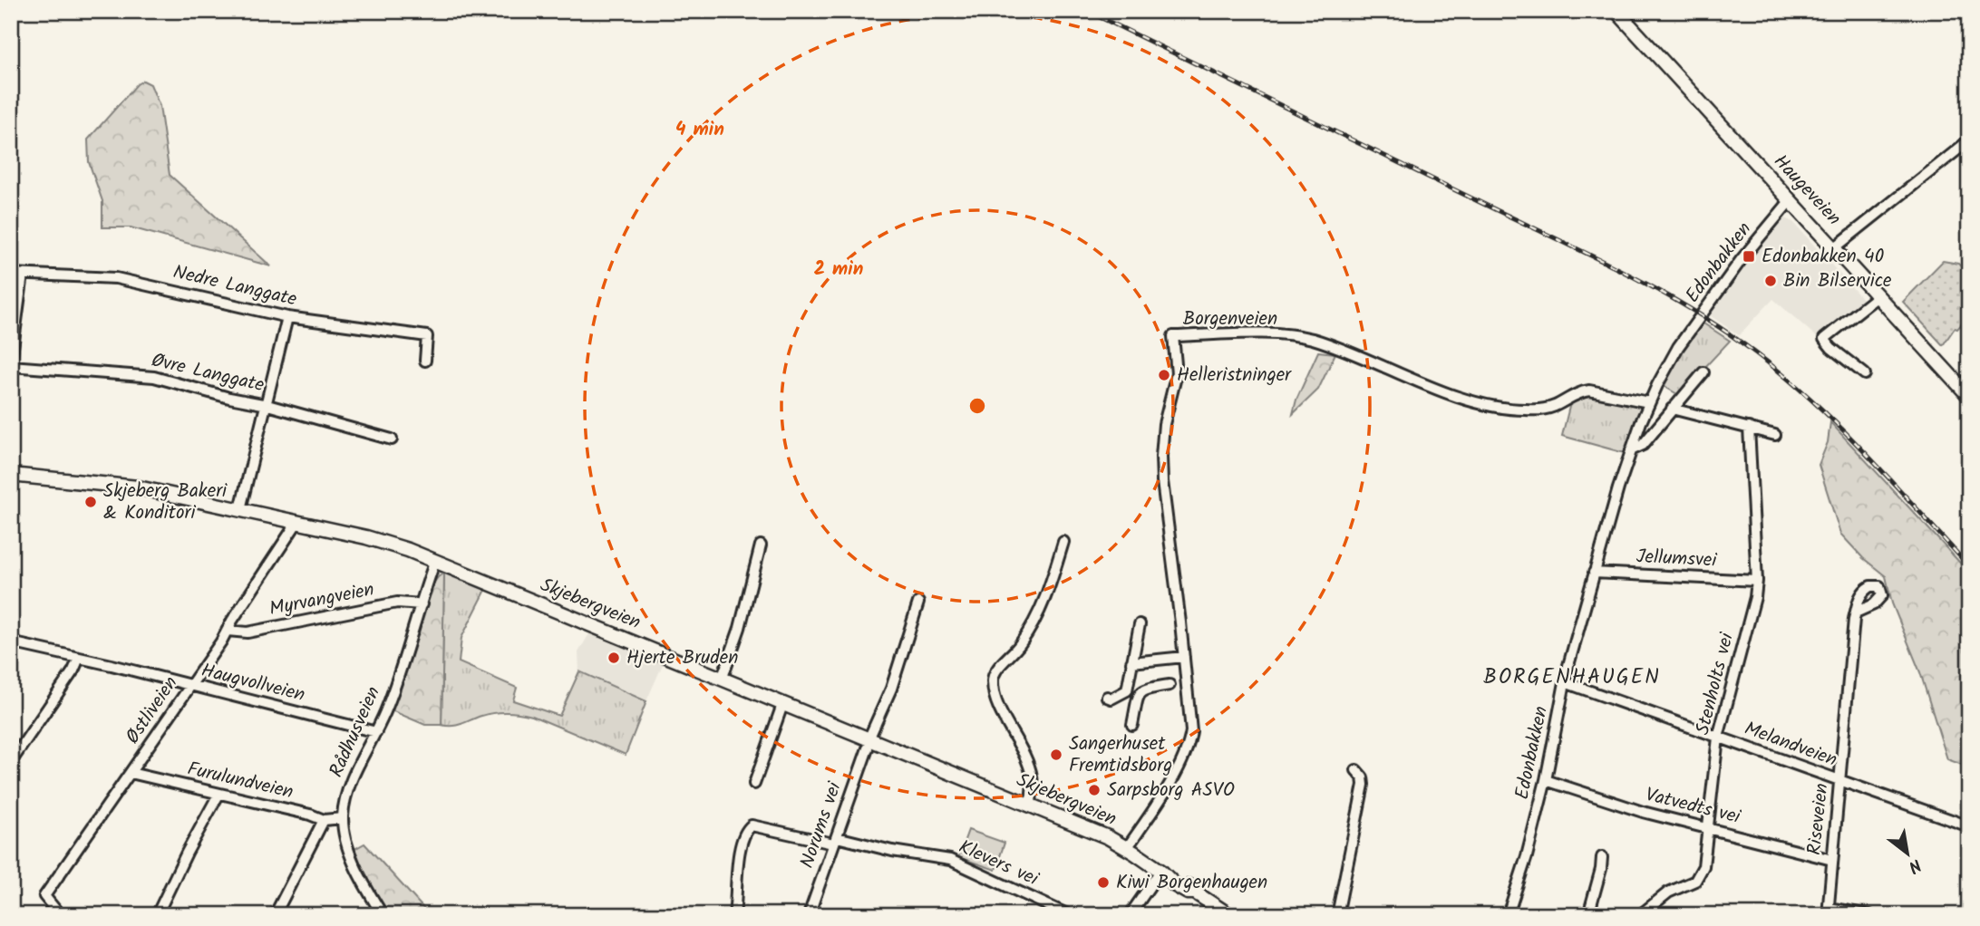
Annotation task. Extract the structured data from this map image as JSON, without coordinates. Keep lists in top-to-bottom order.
{
  "streets": {
    "main road": ["Haugeveien", "Skjebergveien"],
    "street": [
      "Edonbakken",
      "Nedre Langgate",
      "Borgenveien",
      "Øvre Langgate",
      "Jellumsvei",
      "Myrvangveien",
      "Haugvollveien",
      "Stenholts vei",
      "Østliveien",
      "Rådhusveien",
      "Melandveien",
      "Furulundveien",
      "Vatvedts vei",
      "Riseveien",
      "Norums vei",
      "Klevers vei"
    ]
  },
  "crossings": [
    ["Haugeveien", "Edonbakken"],
    ["Edonbakken", "Borgenveien"],
    ["Edonbakken", "Jellumsvei"],
    ["Edonbakken", "Melandveien"],
    ["Edonbakken", "Vatvedts vei"],
    ["Borgenveien", "Skjebergveien"],
    ["Jellumsvei", "Stenholts vei"],
    ["Myrvangveien", "Østliveien"],
    ["Myrvangveien", "Rådhusveien"],
    ["Skjebergveien", "Østliveien"],
    ["Skjebergveien", "Rådhusveien"],
    ["Skjebergveien", "Norums vei"],
    ["Haugvollveien", "Østliveien"],
    ["Haugvollveien", "Rådhusveien"],
    ["Stenholts vei", "Melandveien"],
    ["Stenholts vei", "Vatvedts vei"],
    ["Østliveien", "Furulundveien"],
    ["Rådhusveien", "Furulundveien"],
    ["Melandveien", "Riseveien"],
    ["Vatvedts vei", "Riseveien"],
    ["Norums vei", "Klevers vei"]
  ],
  "districts": ["BORGENHAUGEN"],
  "places": {
    "transit": ["Edonbakken 40"],
    "other": [
      "Bin Bilservice",
      "Helleristninger",
      "Skjeberg Bakeri & Konditori",
      "Hjerte Bruden",
      "Sangerhuset Fremtidsborg",
      "Sarpsborg ASVO",
      "Kiwi Borgenhaugen"
    ]
  },
  "north": "bottom right",
  "rings": ["4 min", "2 min"]
}
